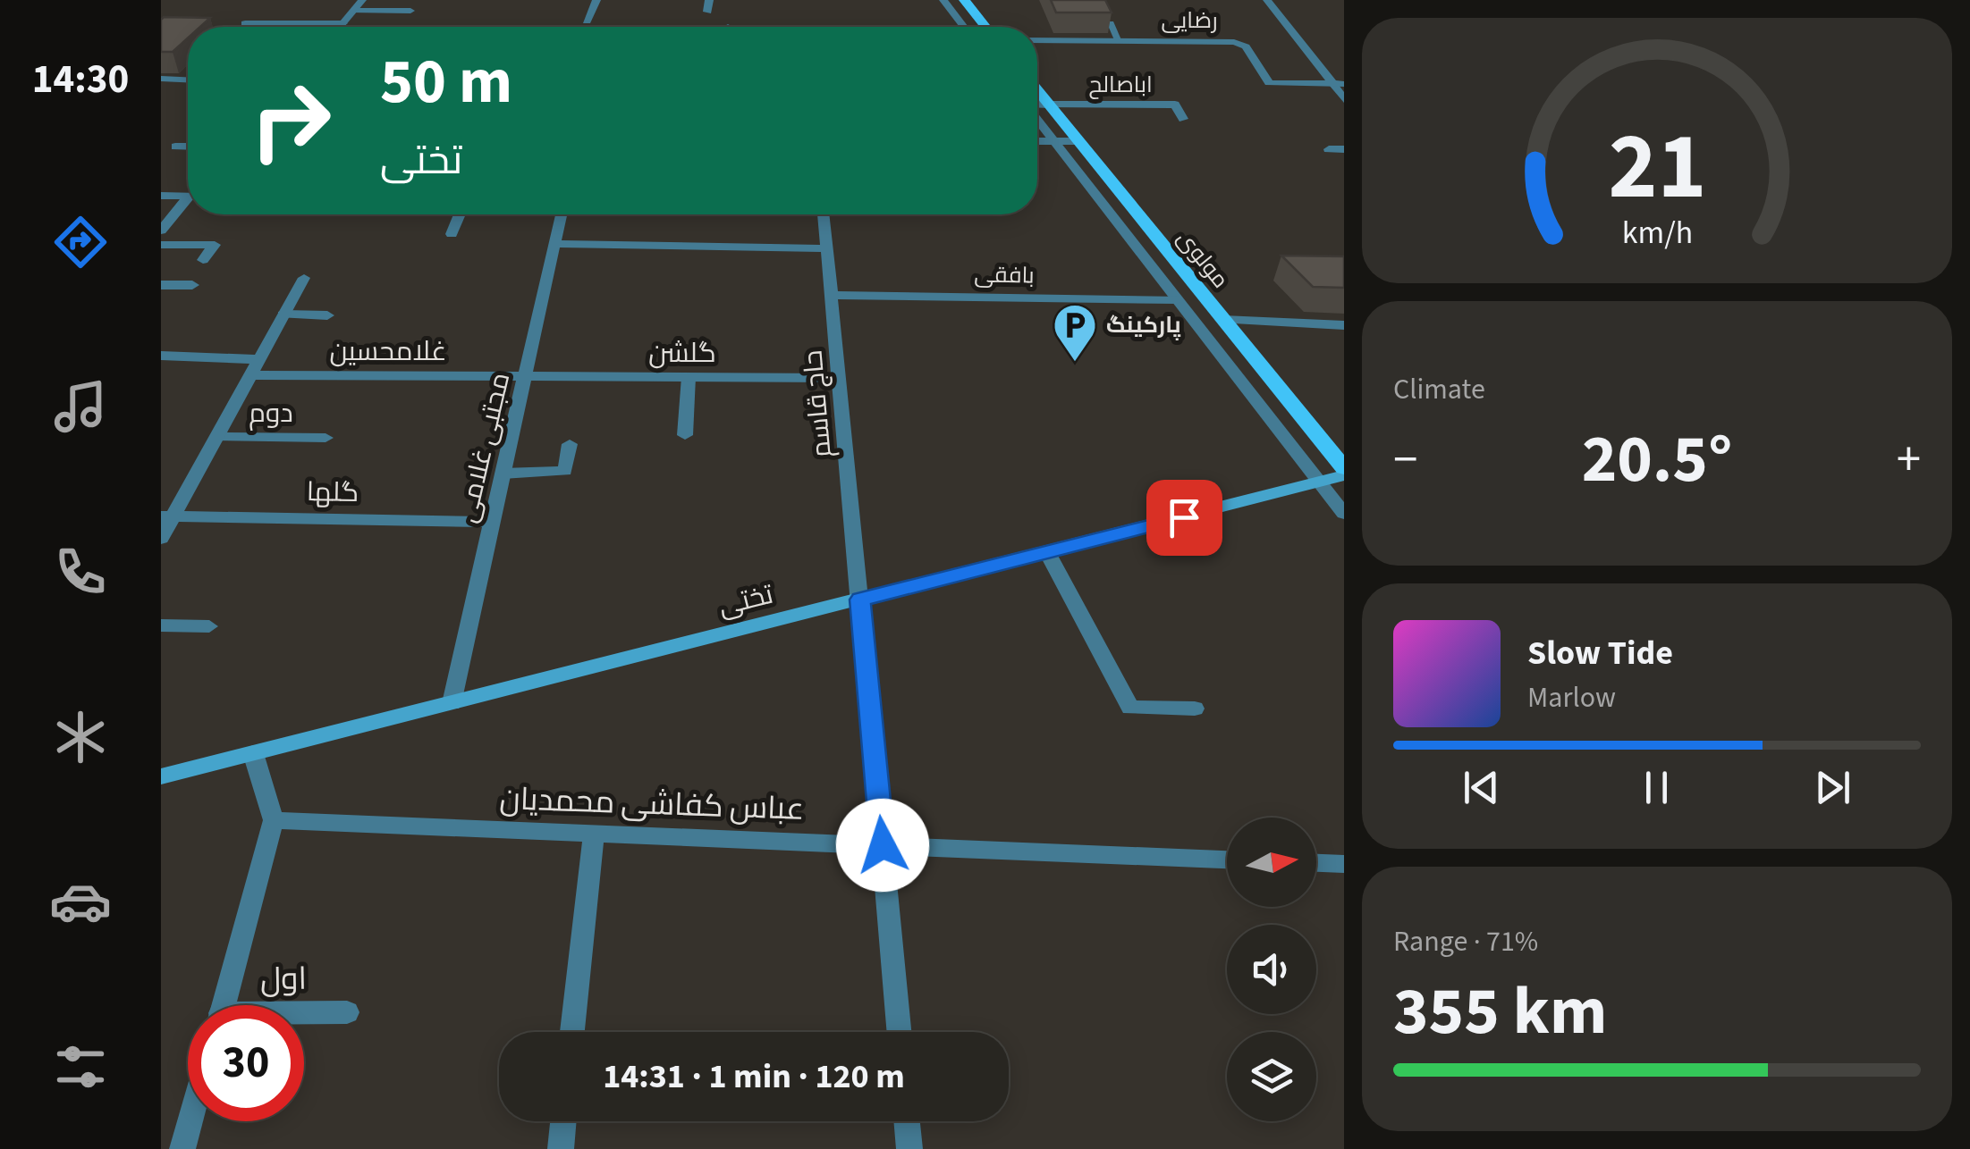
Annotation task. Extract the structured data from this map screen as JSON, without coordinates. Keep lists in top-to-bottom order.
{
  "streets": {
    "main road": ["مولوی", "تختی"],
    "street": [
      "رضایی",
      "اباصالح",
      "بافقی",
      "غلامحسین",
      "گلشن",
      "حاج قاسم",
      "دوم",
      "مجتبی غلامی",
      "گلها",
      "عباس کفاشی محمدیان",
      "اول"
    ]
  },
  "crossings": [
    ["اباصالح", "مولوی"],
    ["بافقی", "حاج قاسم"],
    ["غلامحسین", "گلشن"],
    ["غلامحسین", "مجتبی غلامی"],
    ["گلشن", "حاج قاسم"],
    ["گلشن", "مجتبی غلامی"],
    ["حاج قاسم", "تختی"],
    ["حاج قاسم", "عباس کفاشی محمدیان"],
    ["مجتبی غلامی", "گلها"],
    ["مجتبی غلامی", "تختی"]
  ],
  "places": {
    "parking": ["پارکینگ"]
  },
  "north": "right",
  "page": {
    "tabs": "14:30",
    "turn": ["50 m", "تختی"],
    "tile": [
      "Climate",
      ["Range · 71%", "355 km"]
    ],
    "heat": ["−", "20.5°", "+"],
    "song": ["Slow Tide", "Marlow"],
    "limit": "30",
    "trip": "14:31 · 1 min · 120 m",
    "gauge": ["21", "km/h"]
  }
}
